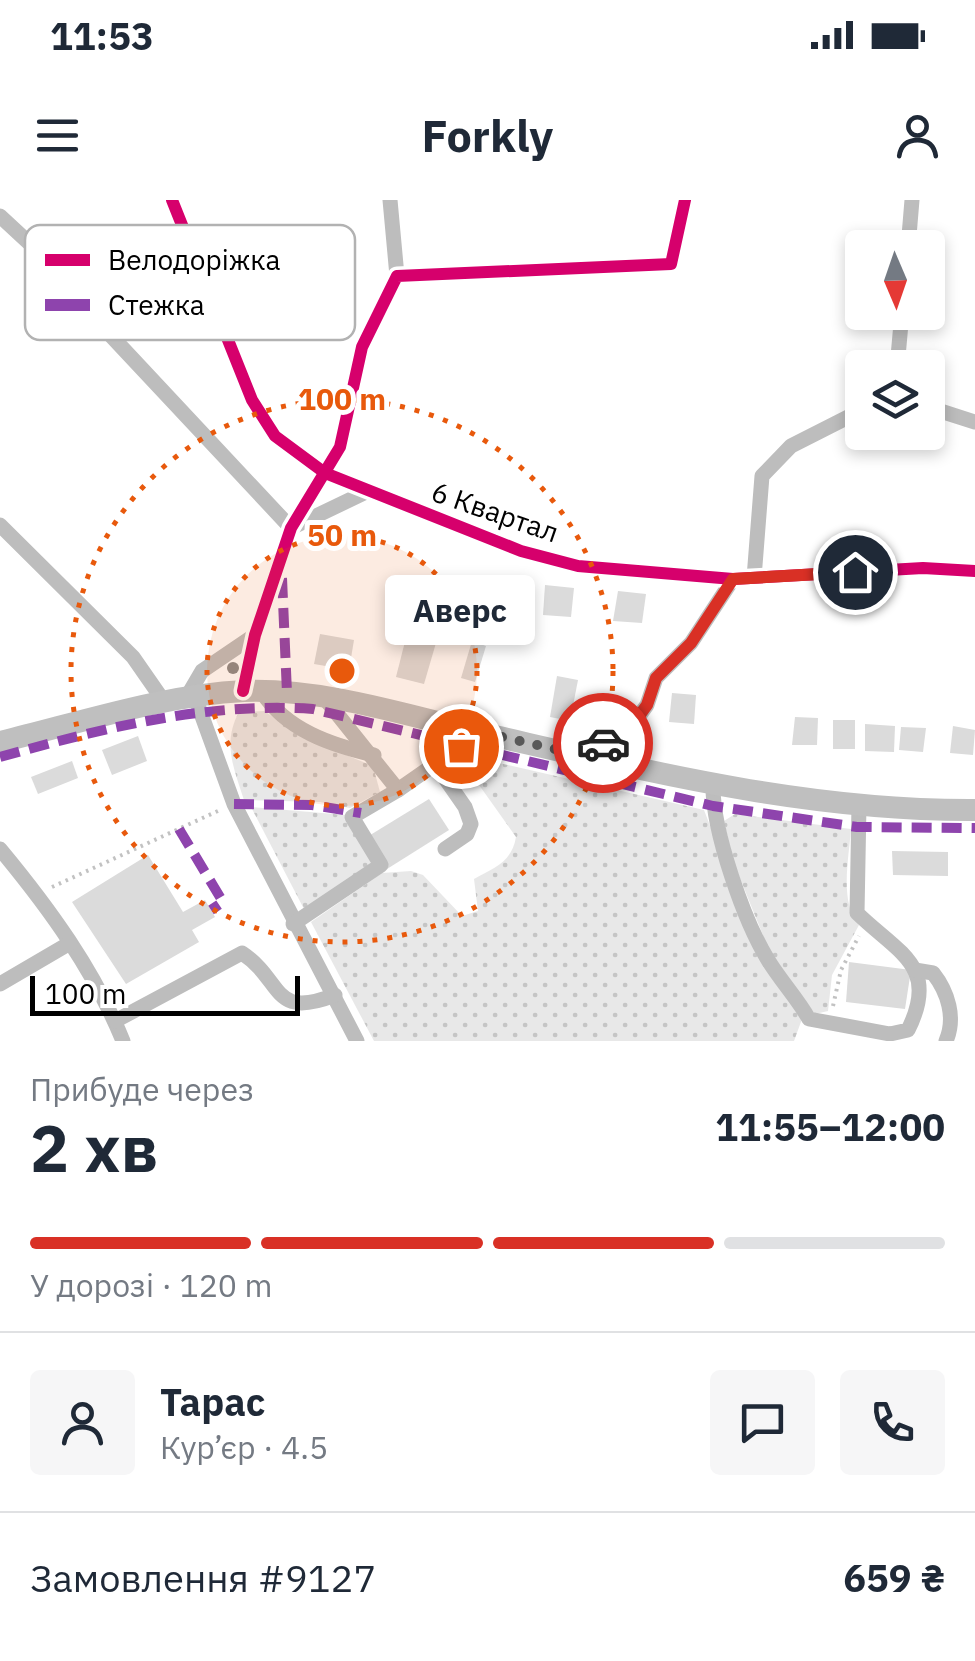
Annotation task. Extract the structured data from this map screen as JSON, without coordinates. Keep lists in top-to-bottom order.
{
  "streets": {
    "street": ["6 Квартал"]
  },
  "places": ["Аверс"],
  "legend": ["Велодоріжка", "Стежка"],
  "scale_bar": "100 m",
  "north": "bottom",
  "page": {
    "status": "11:53",
    "header": "Forkly",
    "bubble": "Аверс",
    "scale": "100 m",
    "heading": ["2 хв", "Прибуде через", "11:55–12:00"],
    "panel": [
      "Тарас",
      "Кур’єр · 4.5",
      "Замовлення #9127",
      "659 ₴"
    ],
    "bar": "У дорозі · 120 m"
  },
  "rings": ["100 m", "50 m"]
}
